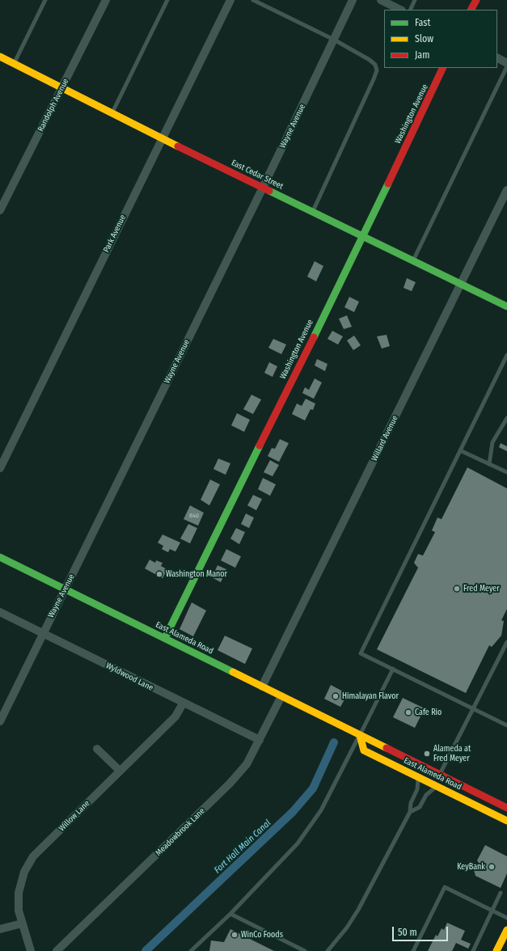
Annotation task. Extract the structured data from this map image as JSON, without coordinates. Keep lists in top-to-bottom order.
{
  "streets": {
    "street": [
      "Randolph Avenue",
      "Washington Avenue",
      "Wayne Avenue",
      "East Cedar Street",
      "Park Avenue",
      "Willard Avenue",
      "East Alameda Road",
      "Wyldwood Lane",
      "Willow Lane",
      "Meadowbrook Lane"
    ]
  },
  "crossings": [
    ["Randolph Avenue", "East Cedar Street"],
    ["Washington Avenue", "East Cedar Street"],
    ["Washington Avenue", "East Alameda Road"],
    ["Wayne Avenue", "East Cedar Street"],
    ["Wayne Avenue", "East Alameda Road"],
    ["Wayne Avenue", "Wyldwood Lane"],
    ["East Cedar Street", "Park Avenue"],
    ["East Cedar Street", "Willard Avenue"],
    ["Willard Avenue", "East Alameda Road"],
    ["East Alameda Road", "Meadowbrook Lane"],
    ["Wyldwood Lane", "Willow Lane"],
    ["Wyldwood Lane", "Meadowbrook Lane"]
  ],
  "water": ["Fort Hall Main Canal"],
  "places": [
    "Washington Manor",
    "Fred Meyer",
    "Himalayan Flavor",
    "Cafe Rio",
    "Alameda at Fred Meyer",
    "KeyBank",
    "WinCo Foods"
  ],
  "house_numbers": ["840"],
  "legend": ["Fast", "Slow", "Jam"],
  "scale_bar": "50 m"
}
